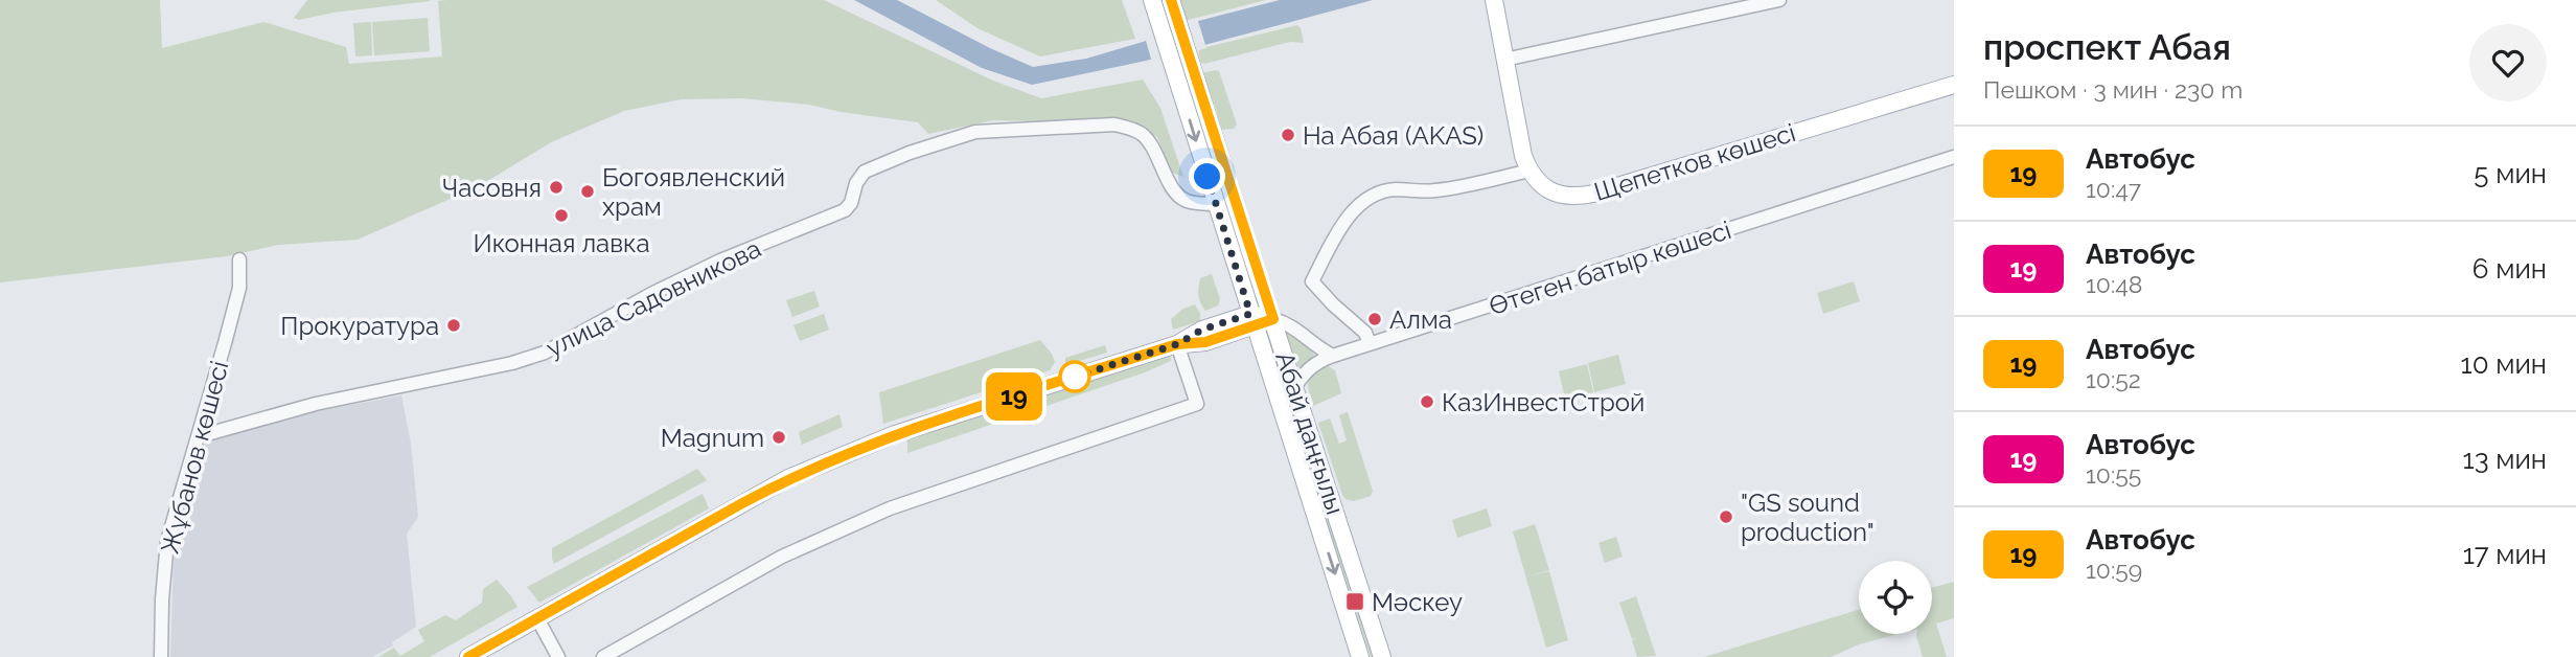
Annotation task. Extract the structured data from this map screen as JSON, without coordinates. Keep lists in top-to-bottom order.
{
  "streets": {
    "main road": ["Щепетков көшесі", "Абай даңғылы"],
    "street": ["Өтеген батыр көшесі", "улица Садовникова", "Жұбанов көшесі"]
  },
  "crossings": [
    ["Өтеген батыр көшесі", "Абай даңғылы"],
    ["улица Садовникова", "Абай даңғылы"],
    ["улица Садовникова", "Жұбанов көшесі"]
  ],
  "places": {
    "other": [
      "На Абая (AKAS)",
      "Часовня",
      "Богоявленский храм",
      "Иконная лавка",
      "Алма",
      "Прокуратура",
      "КазИнвестСтрой",
      "Magnum",
      "\"GS sound production\""
    ],
    "transit": ["Мәскеу"]
  },
  "lines": ["bus line 19"],
  "page": {
    "on_map": "19",
    "heading": ["проспект Абая", "Пешком · 3 мин · 230 m"],
    "list": [
      {
        "mark": "19",
        "name": "Автобус",
        "note": "10:47",
        "value": "5 мин"
      },
      {
        "mark": "19",
        "name": "Автобус",
        "note": "10:48",
        "value": "6 мин"
      },
      {
        "mark": "19",
        "name": "Автобус",
        "note": "10:52",
        "value": "10 мин"
      },
      {
        "mark": "19",
        "name": "Автобус",
        "note": "10:55",
        "value": "13 мин"
      },
      {
        "mark": "19",
        "name": "Автобус",
        "note": "10:59",
        "value": "17 мин"
      }
    ]
  }
}
